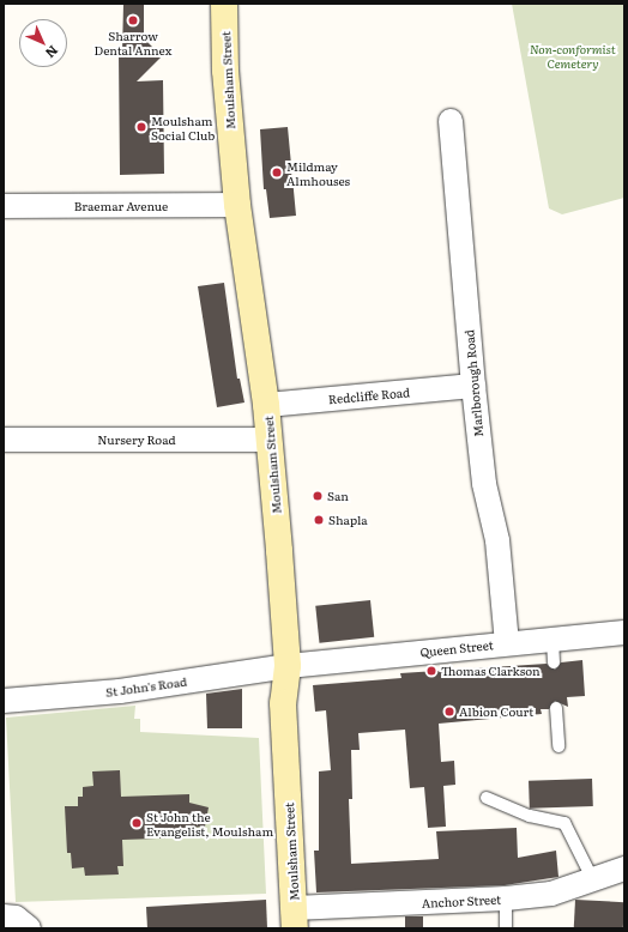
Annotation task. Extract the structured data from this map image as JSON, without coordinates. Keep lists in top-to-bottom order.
{
  "streets": {
    "street": [
      "Moulsham Street",
      "Braemar Avenue",
      "Marlborough Road",
      "Redcliffe Road",
      "Nursery Road",
      "Queen Street",
      "St John's Road",
      "Anchor Street"
    ]
  },
  "crossings": [
    ["Moulsham Street", "Braemar Avenue"],
    ["Moulsham Street", "Redcliffe Road"],
    ["Moulsham Street", "Nursery Road"],
    ["Moulsham Street", "Queen Street"],
    ["Moulsham Street", "St John's Road"],
    ["Moulsham Street", "Anchor Street"],
    ["Marlborough Road", "Redcliffe Road"],
    ["Marlborough Road", "Queen Street"],
    ["Queen Street", "St John's Road"]
  ],
  "parks": ["Non-conformist Cemetery"],
  "places": [
    "Sharrow Dental Annex",
    "Moulsham Social Club",
    "Mildmay Almhouses",
    "San",
    "Shapla",
    "Thomas Clarkson",
    "Albion Court",
    "St John the Evangelist, Moulsham"
  ],
  "north": "bottom right"
}
